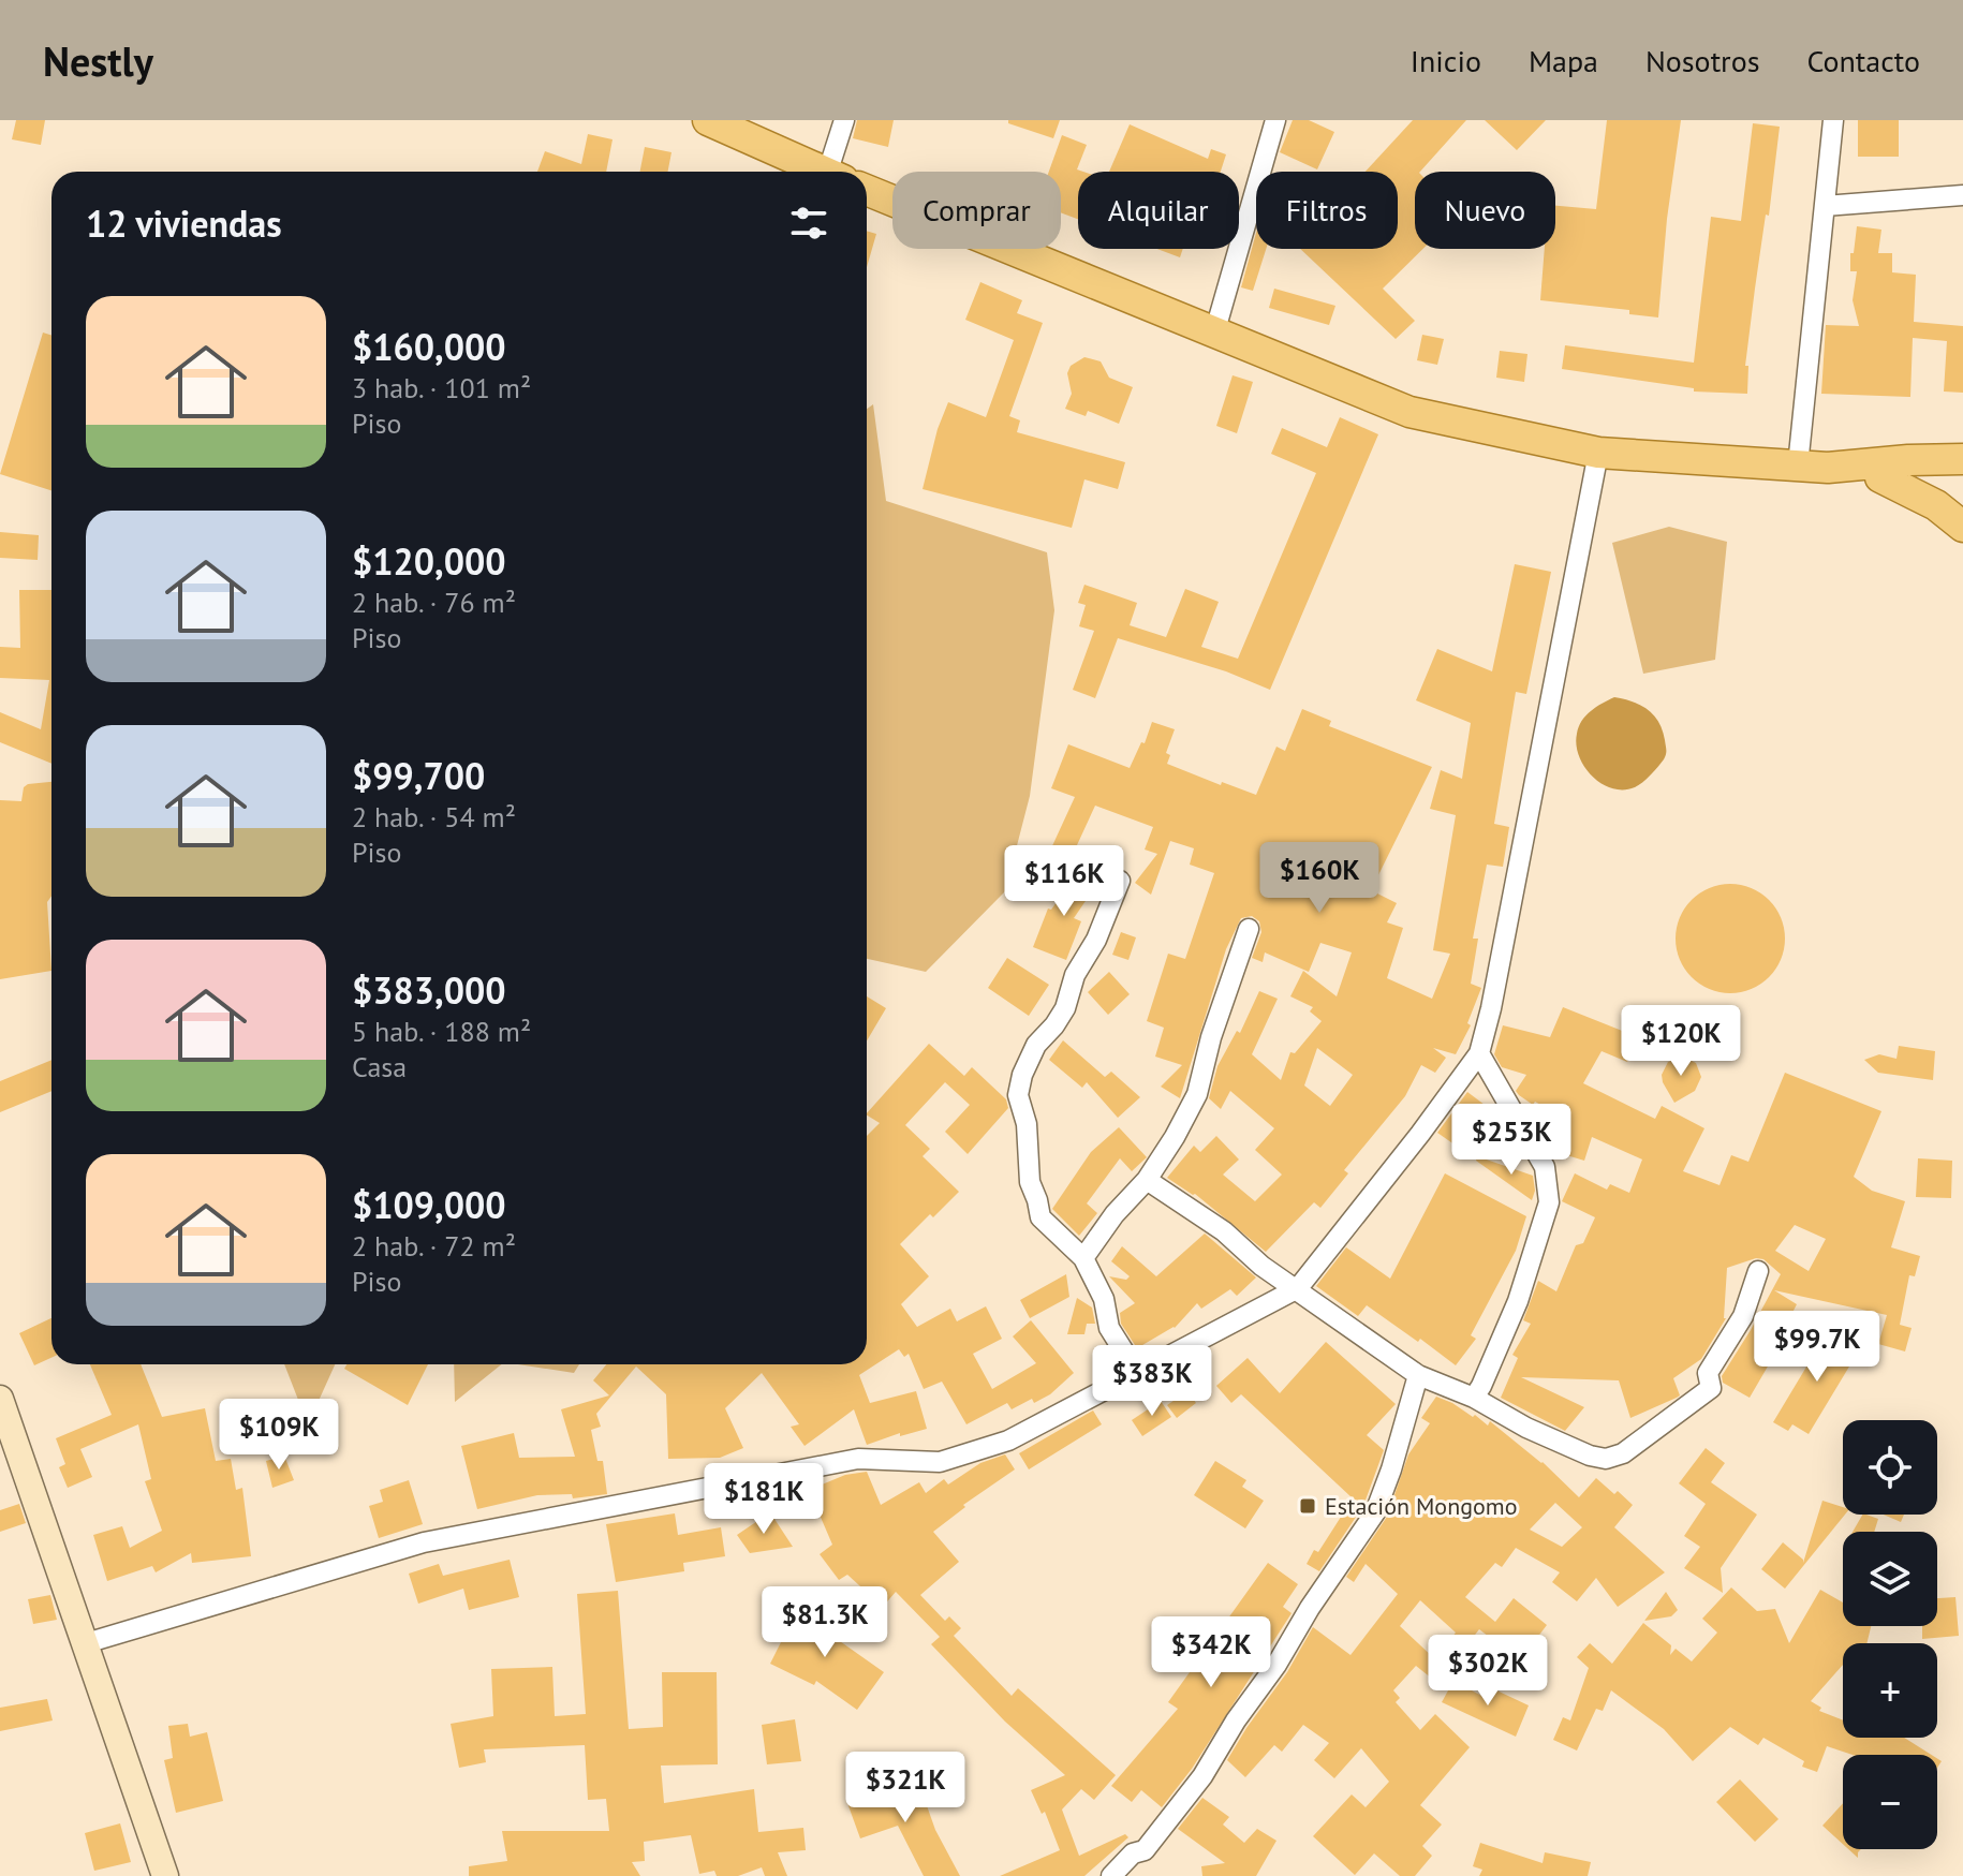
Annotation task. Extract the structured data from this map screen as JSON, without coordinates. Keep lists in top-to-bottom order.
{
  "places": {
    "transit": ["Estación Mongomo"]
  },
  "page": {
    "header": "Nestly",
    "nav": [
      "Inicio",
      "Mapa",
      "Nosotros",
      "Contacto"
    ],
    "chip": [
      "Comprar",
      "Alquilar",
      "Filtros",
      "Nuevo"
    ],
    "heading": "12 viviendas",
    "list": [
      {
        "name": "$160,000",
        "note": "3 hab. · 101 m² · Piso"
      },
      {
        "name": "$120,000",
        "note": "2 hab. · 76 m² · Piso"
      },
      {
        "name": "$99,700",
        "note": "2 hab. · 54 m² · Piso"
      },
      {
        "name": "$383,000",
        "note": "5 hab. · 188 m² · Casa"
      },
      {
        "name": "$109,000",
        "note": "2 hab. · 72 m² · Piso"
      }
    ],
    "price": [
      "$160K",
      "$116K",
      "$120K",
      "$253K",
      "$99.7K",
      "$383K",
      "$109K",
      "$181K",
      "$81.3K",
      "$342K",
      "$302K",
      "$321K"
    ],
    "map_buttons": ["+", "−"]
  }
}
